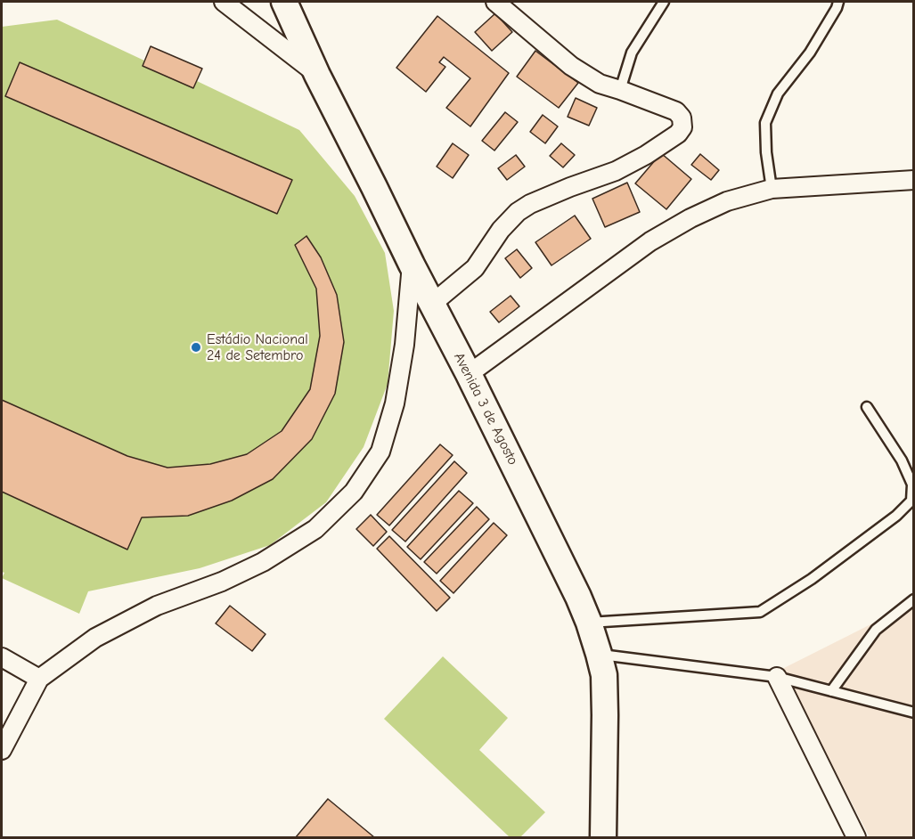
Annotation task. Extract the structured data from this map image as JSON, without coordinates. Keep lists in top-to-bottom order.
{
  "streets": {
    "street": ["Avenida 3 de Agosto"]
  },
  "places": ["Estádio Nacional 24 de Setembro"]
}
